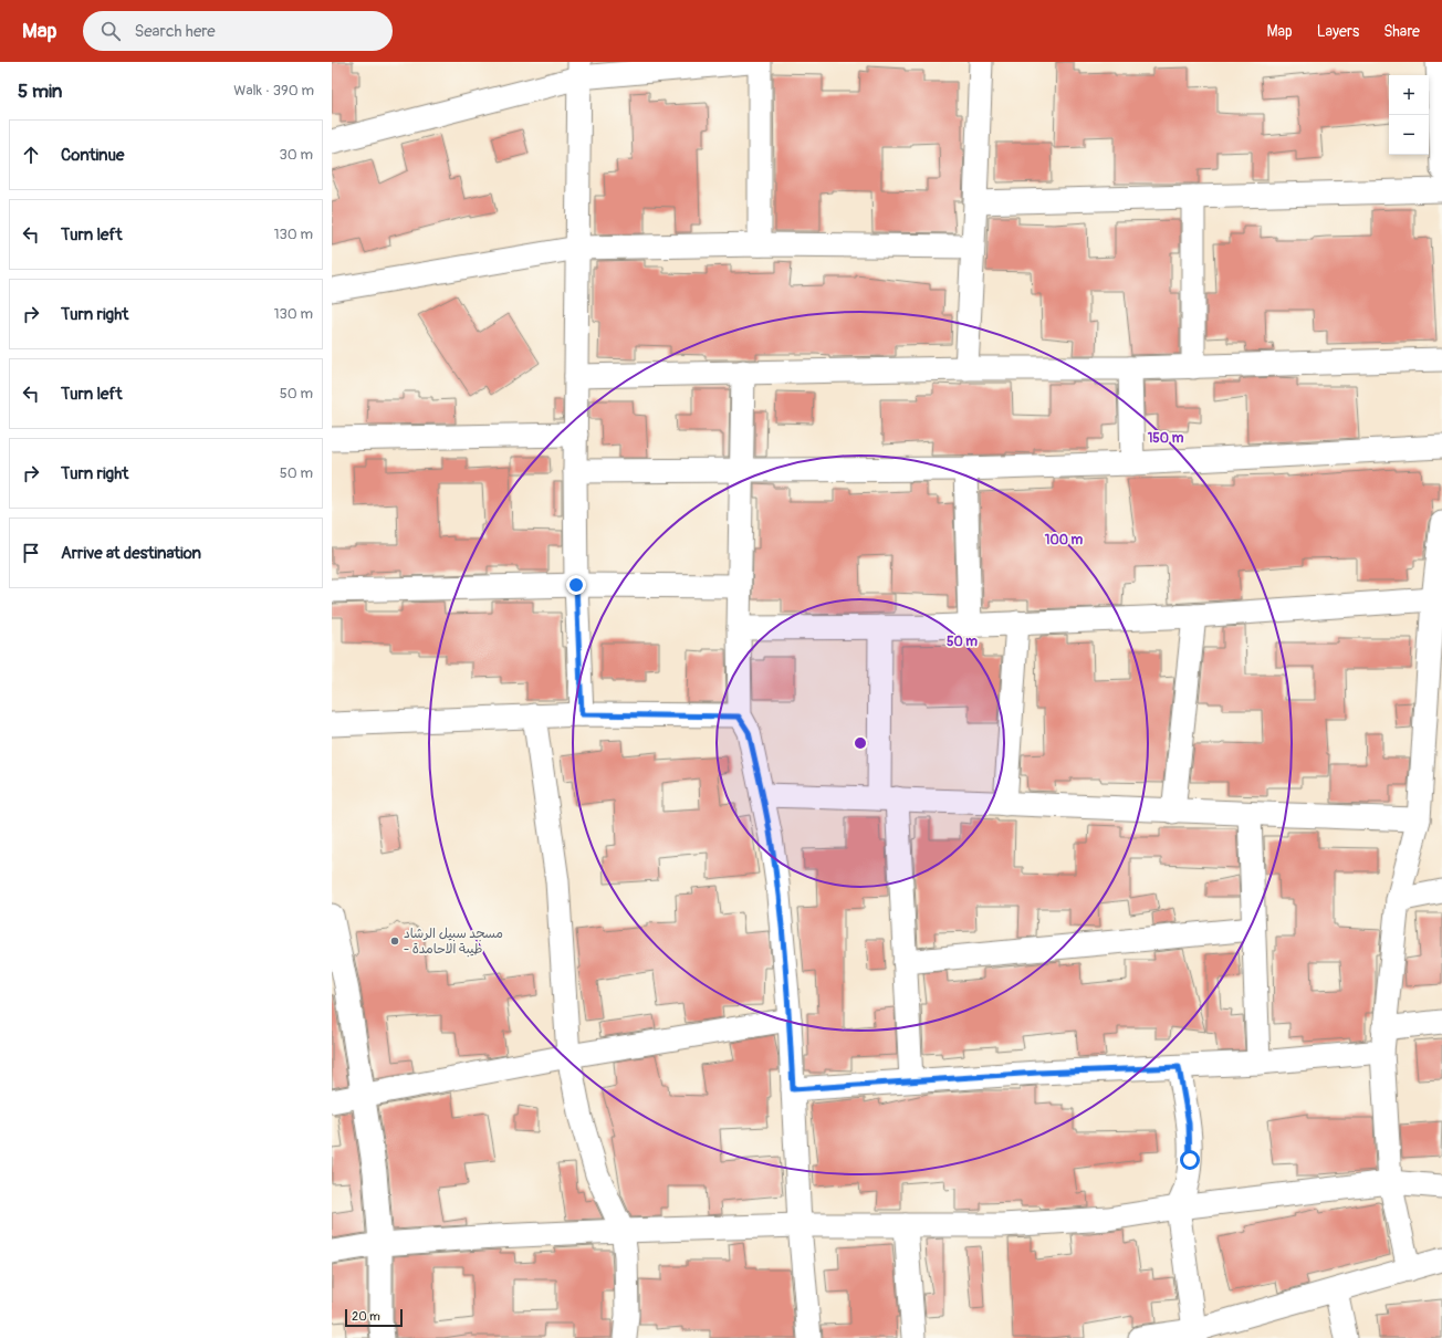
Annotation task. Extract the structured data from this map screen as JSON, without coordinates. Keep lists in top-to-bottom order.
{
  "places": ["مسجد سبيل الرشاد - طيبة الاحامدة"],
  "scale_bar": "20 m",
  "page": {
    "header": "Map",
    "search": "Search here",
    "nav": ["Map", "Layers", "Share"],
    "heading": ["5 min", "Walk · 390 m"],
    "map_buttons": ["+", "−"],
    "list": [
      ["Continue", "30 m"],
      ["Turn left", "130 m"],
      ["Turn right", "130 m"],
      ["Turn left", "50 m"],
      ["Turn right", "50 m"],
      "Arrive at destination"
    ],
    "scale": "20 m"
  },
  "rings": ["150 m", "100 m", "50 m"]
}
